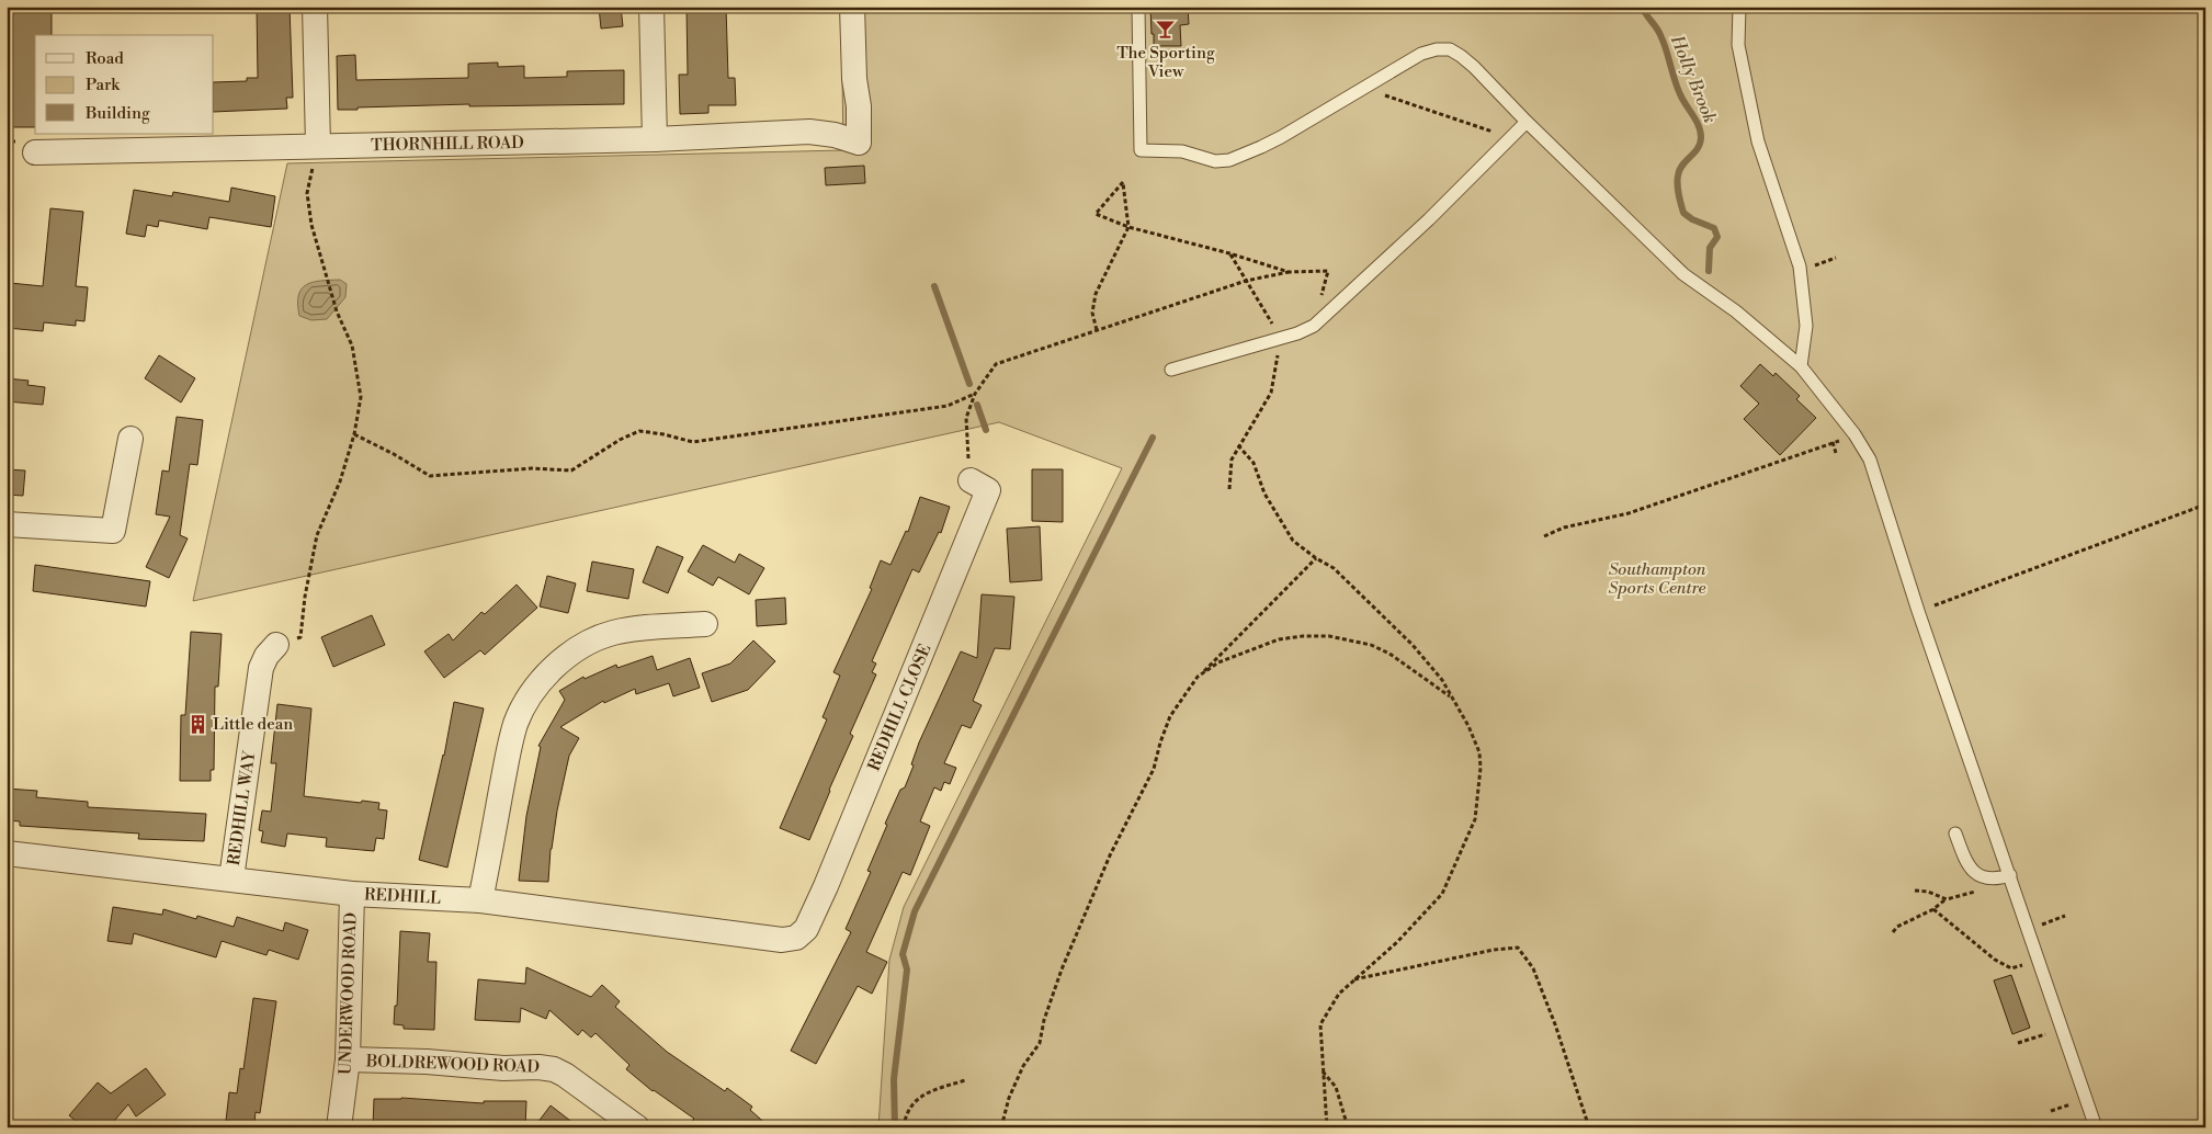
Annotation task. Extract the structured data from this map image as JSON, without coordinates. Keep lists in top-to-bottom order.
{
  "streets": {
    "street": [
      "THORNHILL ROAD",
      "REDHILL CLOSE",
      "REDHILL WAY",
      "REDHILL",
      "UNDERWOOD ROAD",
      "BOLDREWOOD ROAD"
    ]
  },
  "crossings": [
    ["REDHILL CLOSE", "REDHILL"],
    ["REDHILL WAY", "REDHILL"],
    ["REDHILL", "UNDERWOOD ROAD"],
    ["UNDERWOOD ROAD", "BOLDREWOOD ROAD"]
  ],
  "water": ["Holly Brook"],
  "parks": ["Southampton Sports Centre"],
  "places": {
    "bar": ["The Sporting View"],
    "building": ["Little dean"]
  },
  "legend": ["Road", "Park", "Building"]
}
